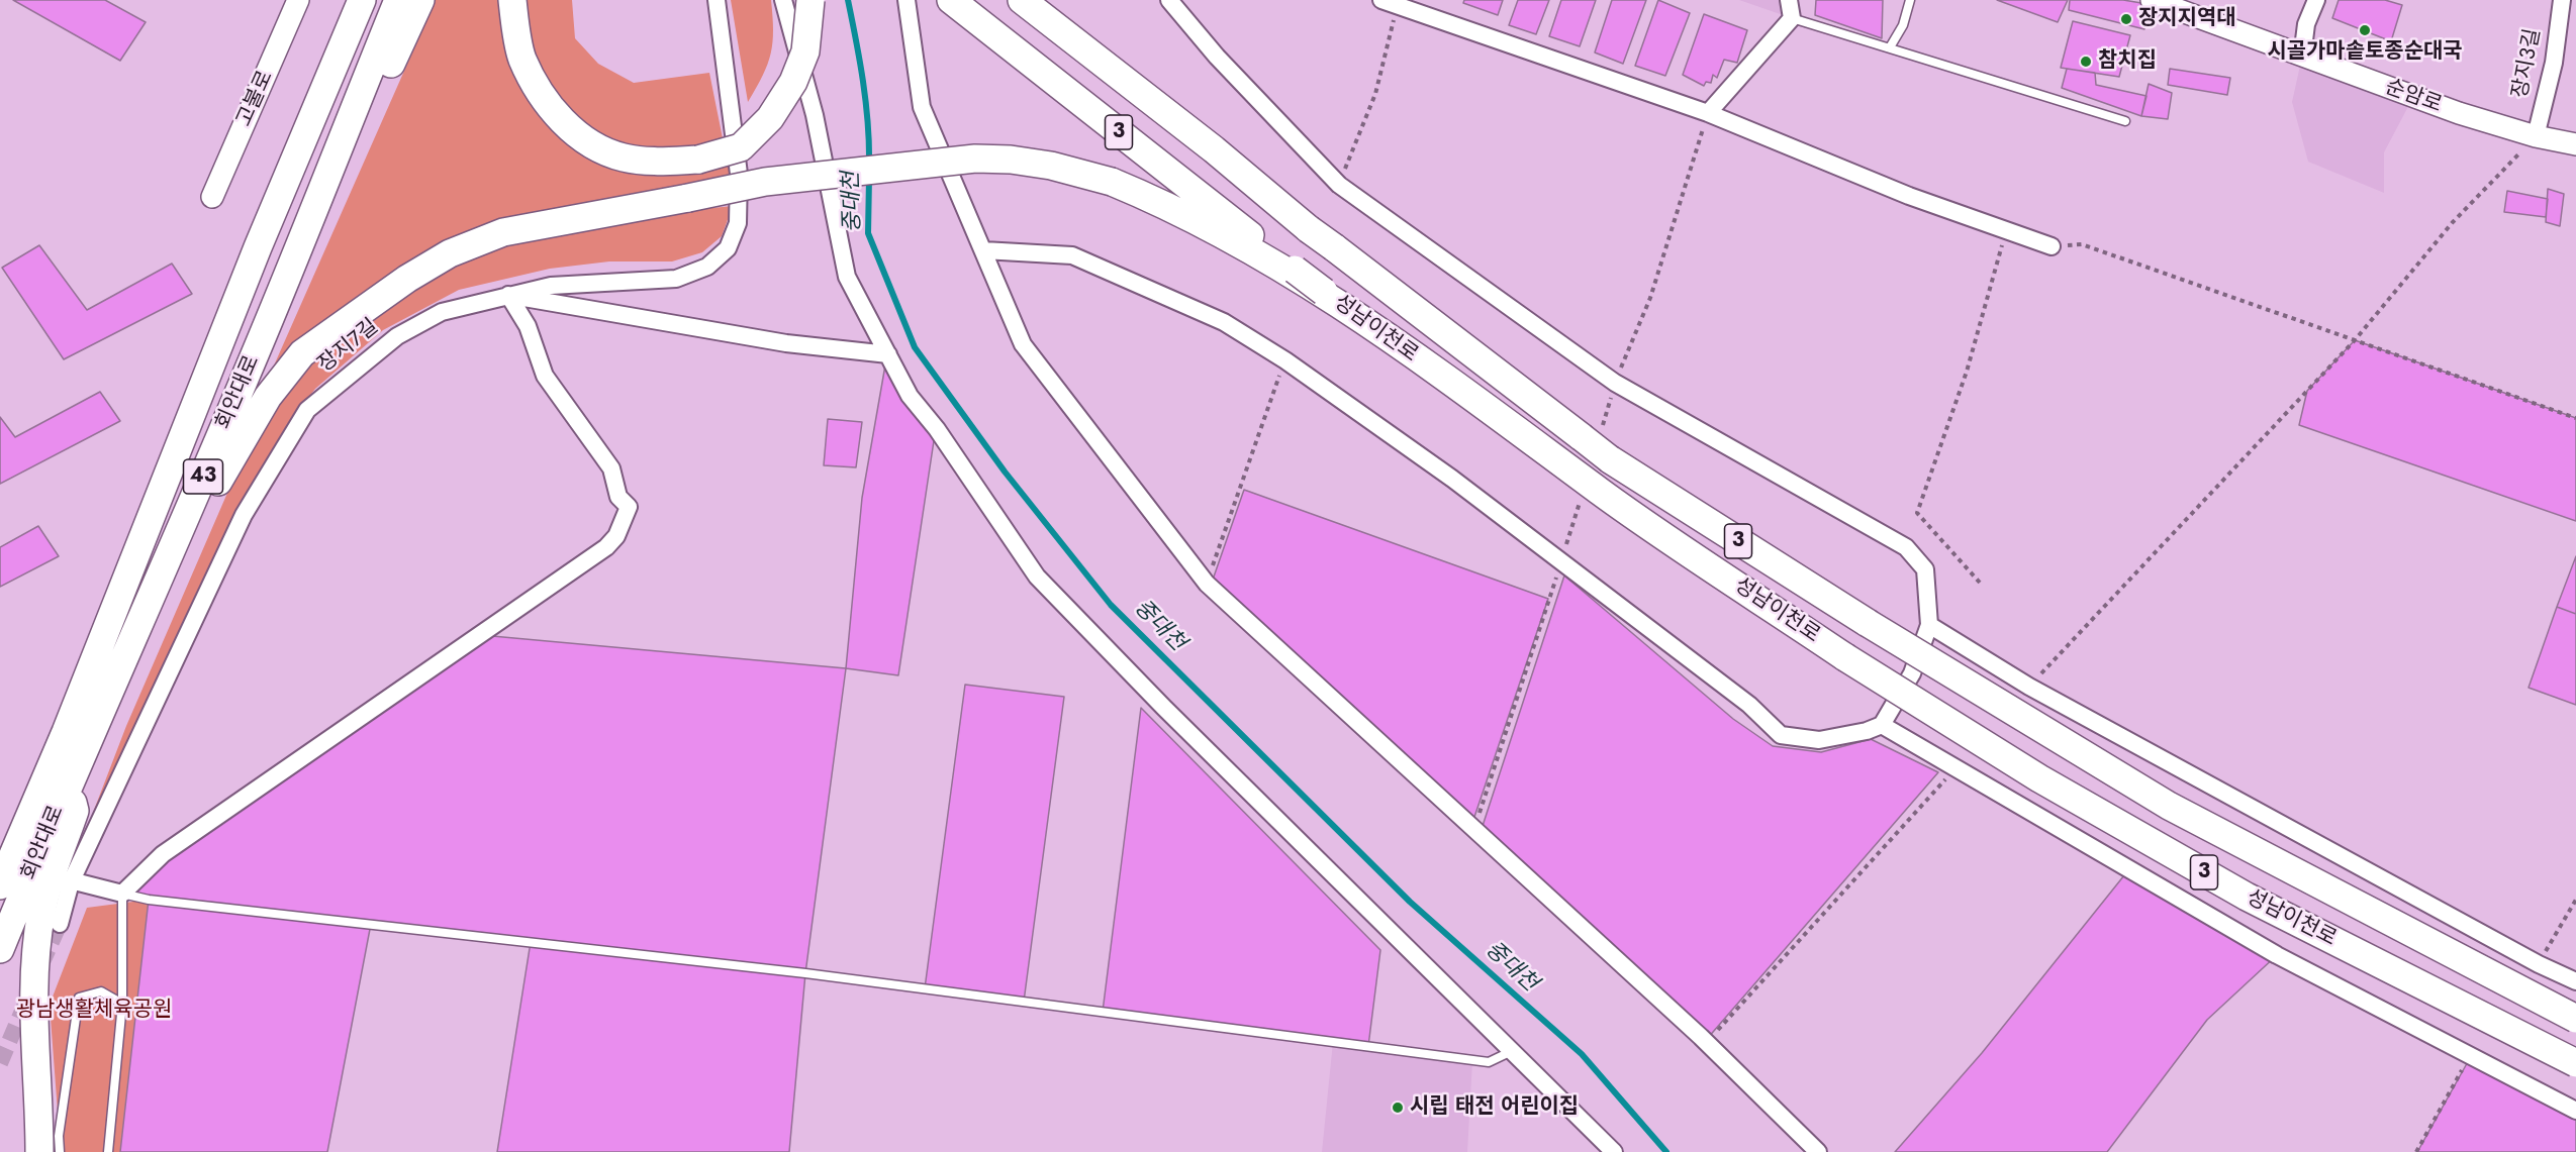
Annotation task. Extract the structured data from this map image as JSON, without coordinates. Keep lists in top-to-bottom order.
{
  "streets": {
    "highway": [
      "3",
      "성남이천로",
      "회안대로",
      "43"
    ],
    "street": [
      "장지3길",
      "순암로",
      "고불로",
      "장지7길"
    ]
  },
  "crossings": [
    ["장지3길", "순암로"]
  ],
  "water": ["중대천"],
  "parks": ["광남생활체육공원"],
  "places": [
    "장지지역대",
    "시골가마솥토종순대국",
    "참치집",
    "시립 태전 어린이집"
  ]
}
